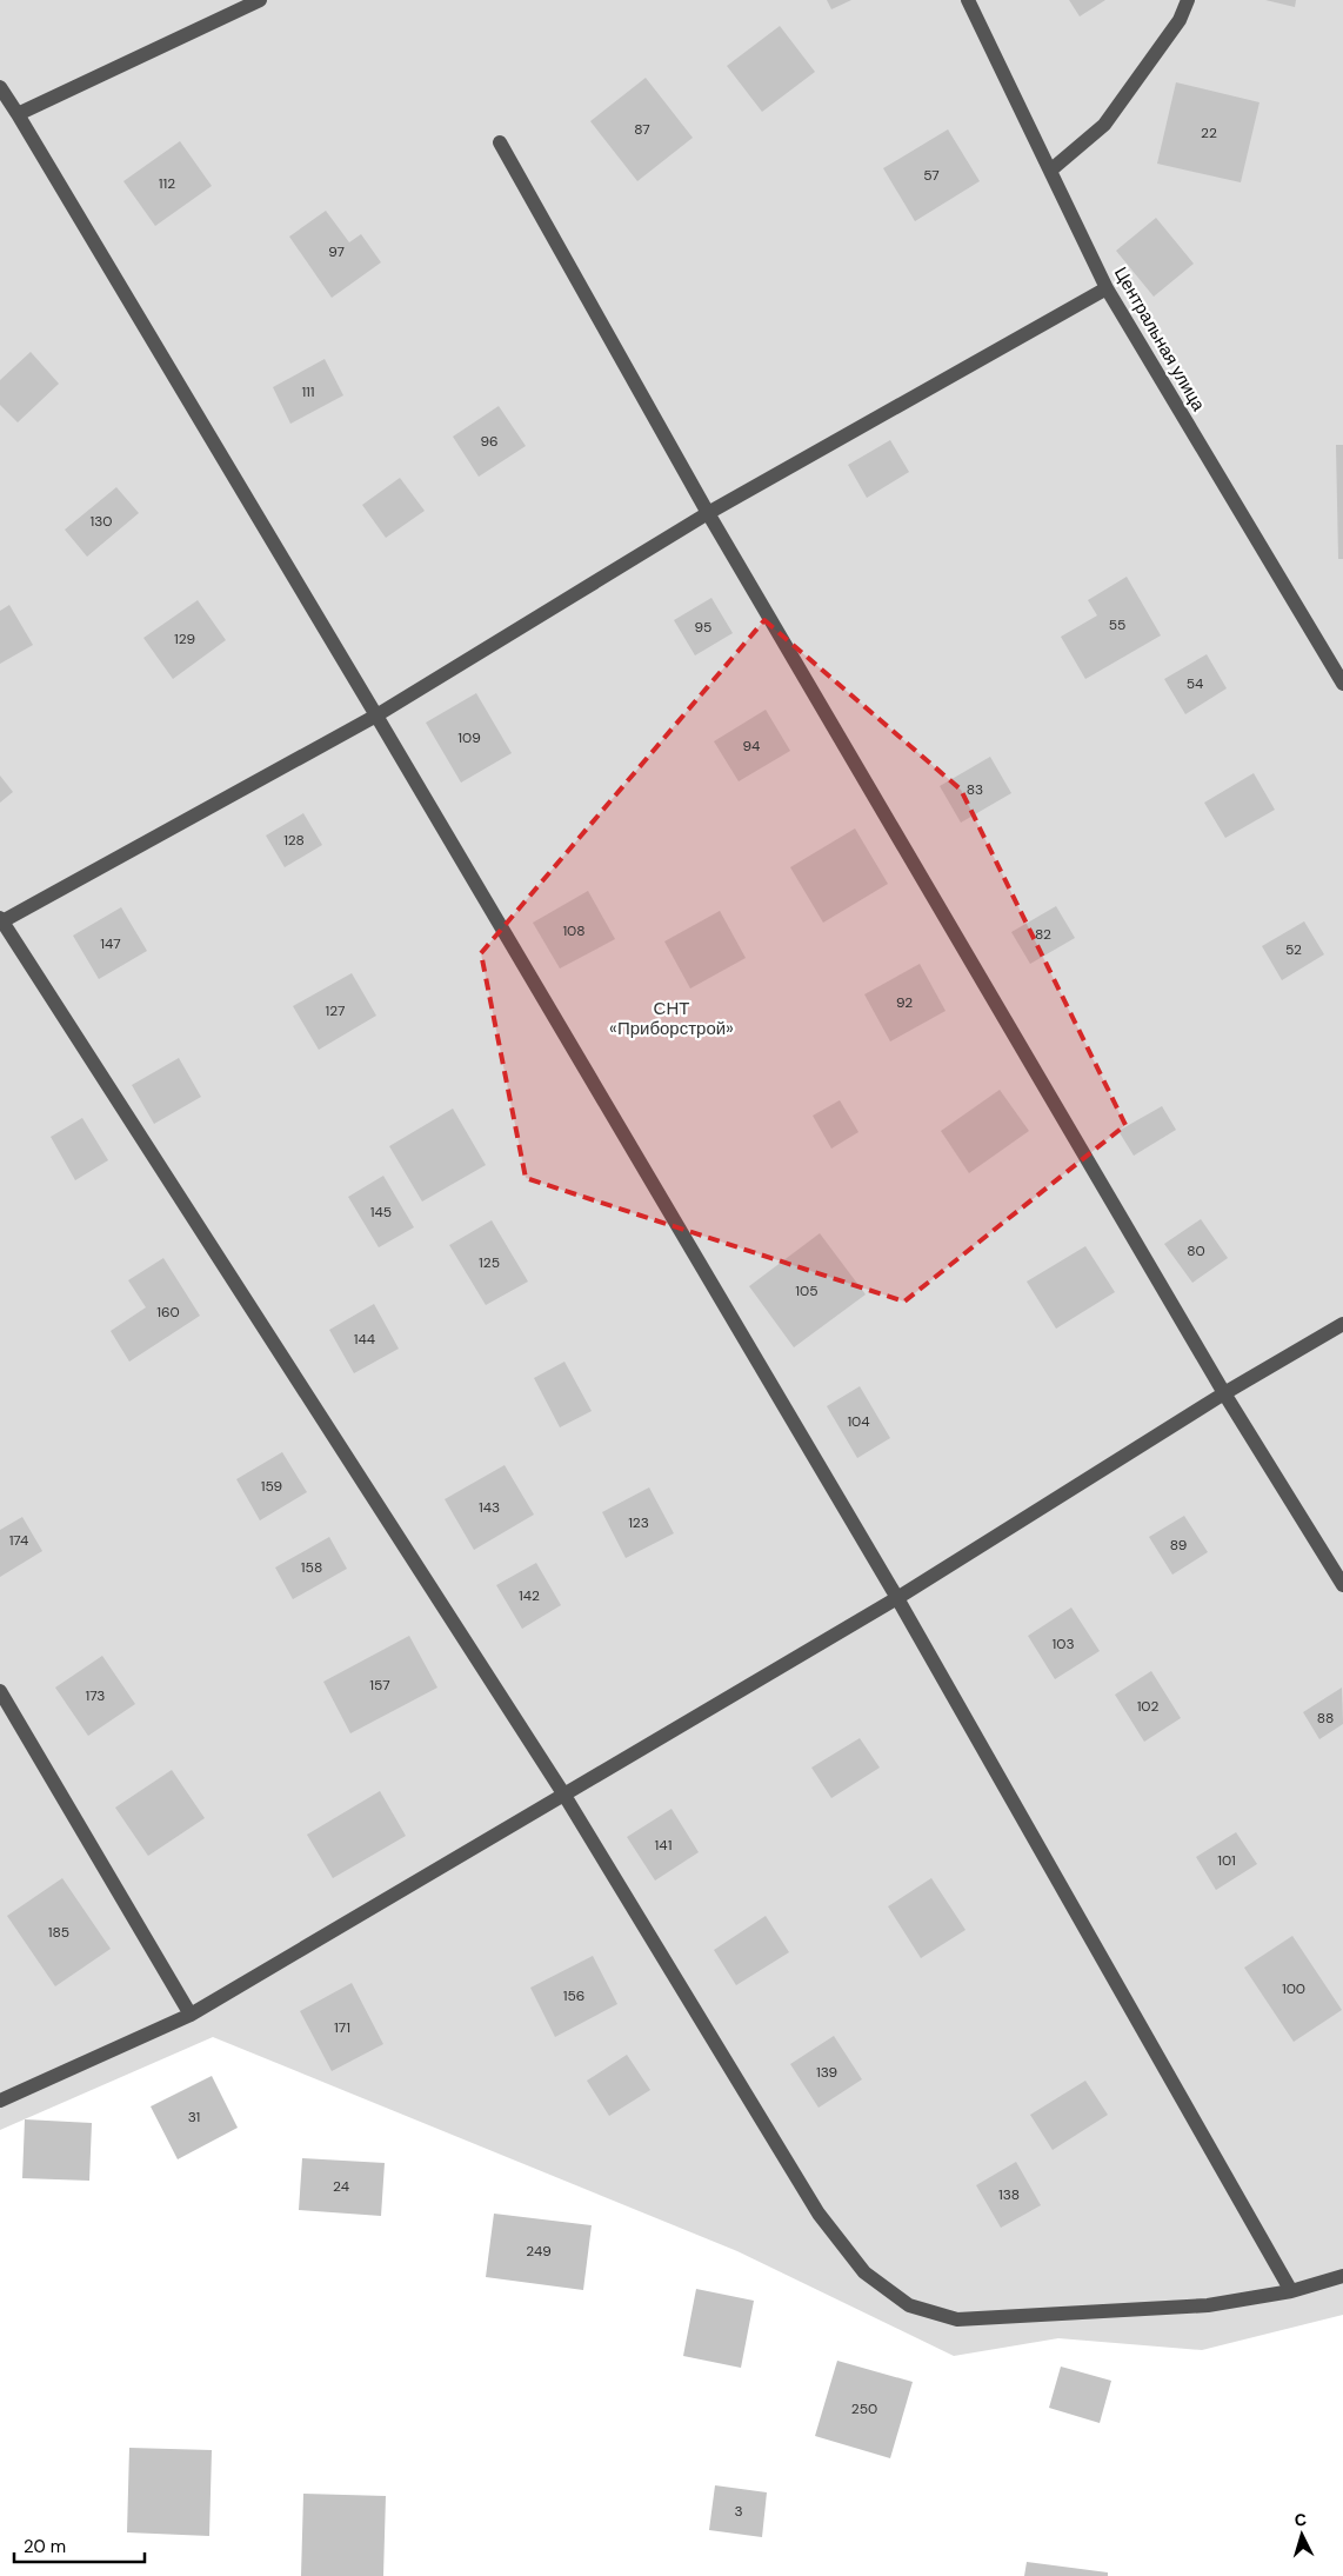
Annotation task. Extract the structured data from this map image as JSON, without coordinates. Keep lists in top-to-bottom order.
{
  "streets": {
    "street": ["Центральная улица"]
  },
  "parks": ["СНТ «Приборстрой»"],
  "house_numbers": [
    "87",
    "22",
    "57",
    "112",
    "97",
    "111",
    "96",
    "130",
    "55",
    "95",
    "129",
    "54",
    "109",
    "94",
    "83",
    "128",
    "108",
    "82",
    "147",
    "52",
    "92",
    "127",
    "145",
    "80",
    "125",
    "105",
    "160",
    "144",
    "104",
    "159",
    "143",
    "123",
    "174",
    "89",
    "158",
    "142",
    "103",
    "157",
    "173",
    "102",
    "88",
    "141",
    "101",
    "185",
    "100",
    "156",
    "171",
    "139",
    "31",
    "24",
    "138",
    "249",
    "250",
    "3"
  ],
  "scale_bar": "20 m",
  "north": "top"
}
